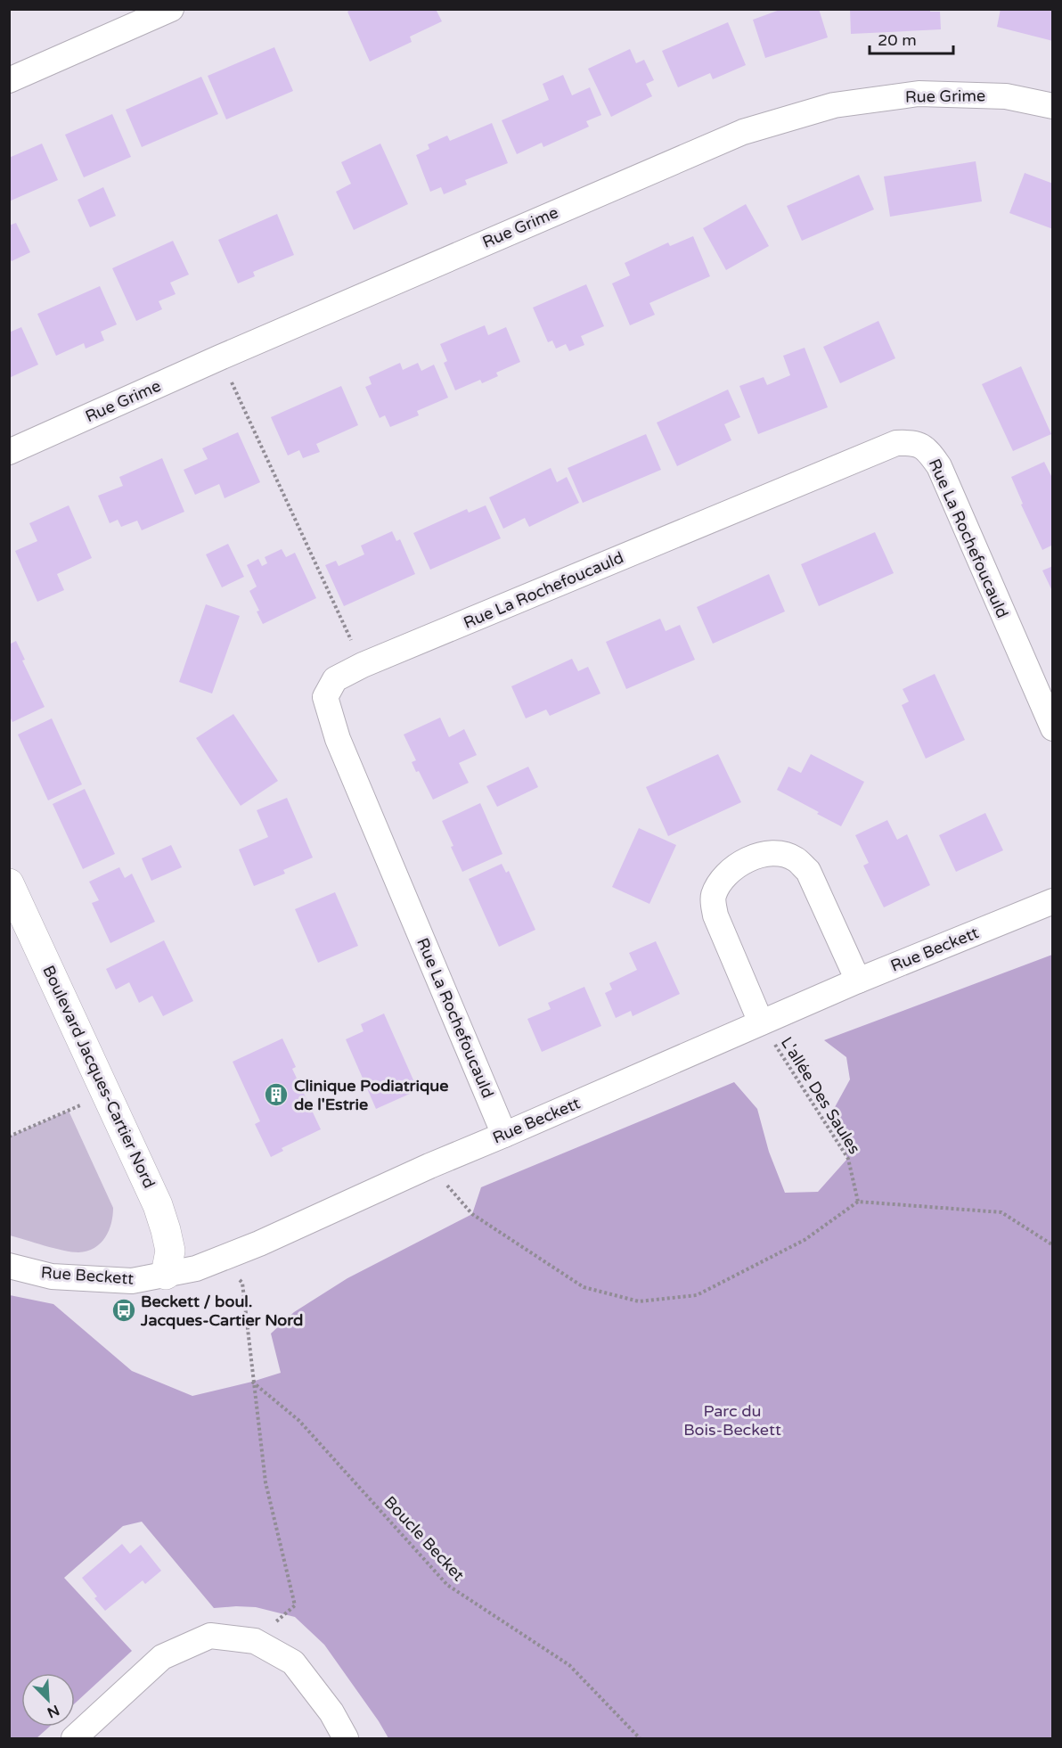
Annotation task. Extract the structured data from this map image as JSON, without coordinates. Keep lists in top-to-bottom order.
{
  "streets": {
    "street": [
      "Rue Grime",
      "Rue La Rochefoucauld",
      "Rue Beckett",
      "Boulevard Jacques-Cartier Nord"
    ],
    "path": ["L'allée Des Saules", "Boucle Becket"]
  },
  "crossings": [
    ["Rue La Rochefoucauld", "Rue Beckett"],
    ["Rue Beckett", "Boulevard Jacques-Cartier Nord"],
    ["Rue Beckett", "L'allée Des Saules"]
  ],
  "parks": ["Parc du Bois-Beckett"],
  "places": {
    "building": ["Clinique Podiatrique de l'Estrie"],
    "bus stop": ["Beckett / boul. Jacques-Cartier Nord"]
  },
  "scale_bar": "20 m",
  "north": "bottom right"
}
